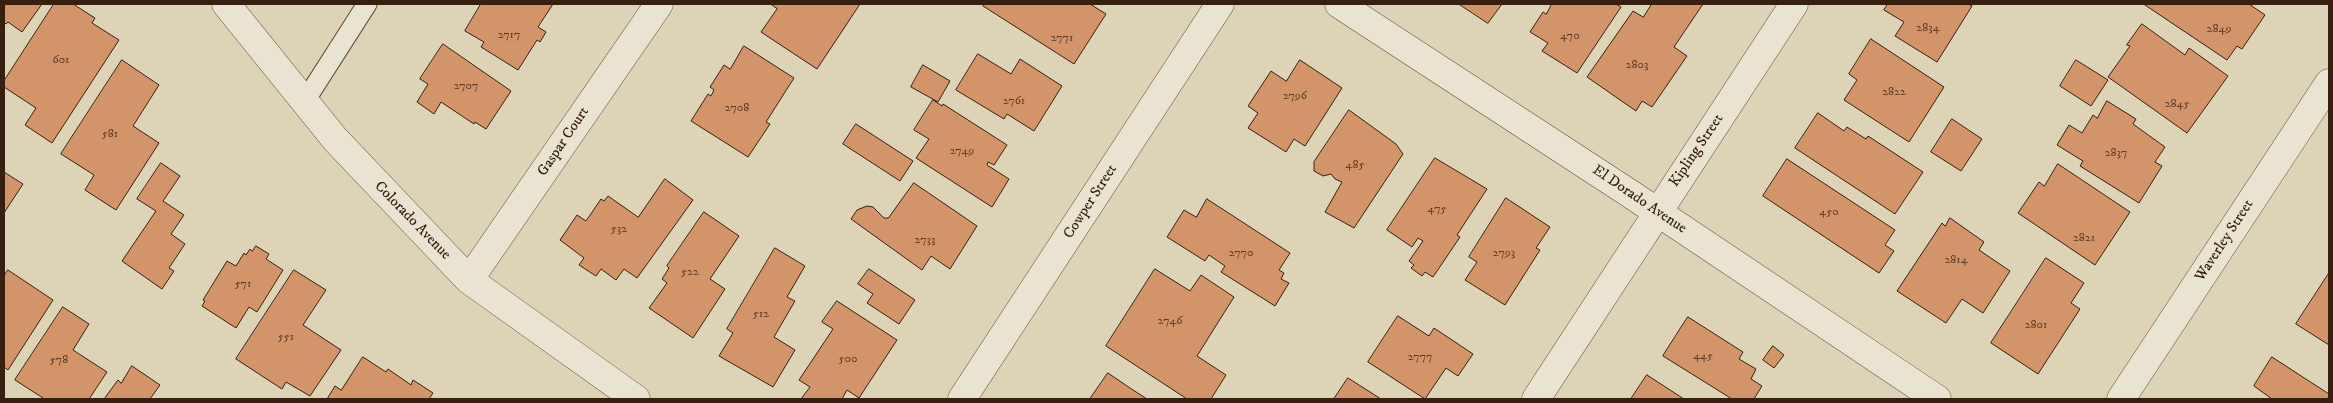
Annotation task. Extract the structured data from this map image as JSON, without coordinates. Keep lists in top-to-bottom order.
{
  "streets": {
    "street": [
      "Gaspar Court",
      "Kipling Street",
      "El Dorado Avenue",
      "Cowper Street",
      "Colorado Avenue",
      "Waverley Street"
    ]
  },
  "crossings": [
    ["Gaspar Court", "Colorado Avenue"],
    ["Kipling Street", "El Dorado Avenue"]
  ],
  "house_numbers": [
    "2834",
    "2849",
    "2717",
    "470",
    "2771",
    "601",
    "2803",
    "2707",
    "2822",
    "2796",
    "2761",
    "2845",
    "2708",
    "581",
    "2749",
    "2837",
    "485",
    "475",
    "450",
    "532",
    "2821",
    "2733",
    "2770",
    "2793",
    "2814",
    "522",
    "571",
    "512",
    "2746",
    "2801",
    "551",
    "445",
    "2777",
    "500",
    "578"
  ]
}
